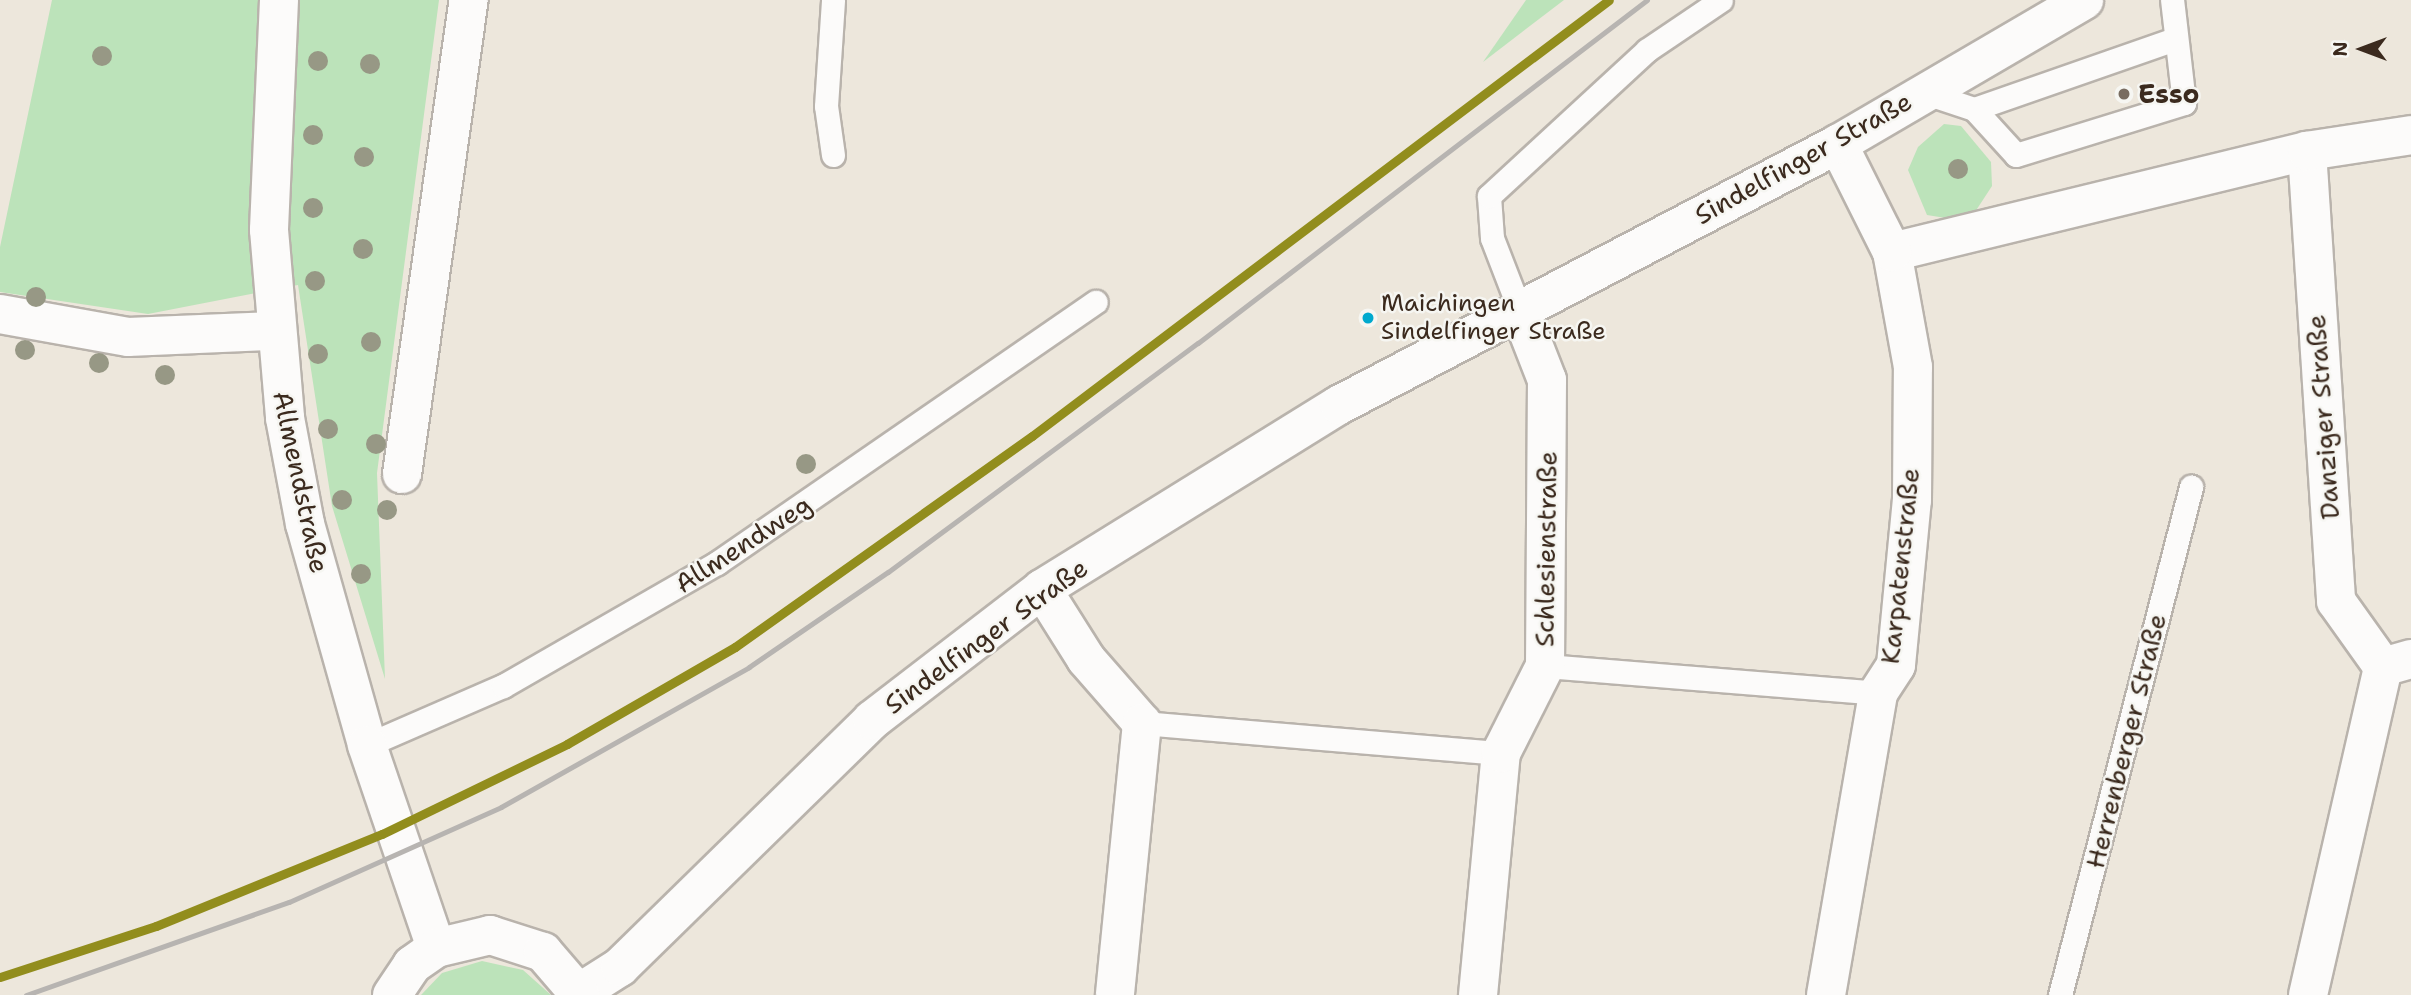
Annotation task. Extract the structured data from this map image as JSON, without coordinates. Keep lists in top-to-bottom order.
{
  "streets": {
    "street": [
      "Sindelfinger Straße",
      "Danziger Straße",
      "Allmendstraße",
      "Schlesienstraße",
      "Karpatenstraße"
    ],
    "lane": ["Allmendweg", "Herrenberger Straße"]
  },
  "crossings": [
    ["Sindelfinger Straße", "Schlesienstraße"],
    ["Sindelfinger Straße", "Karpatenstraße"],
    ["Allmendstraße", "Allmendweg"]
  ],
  "places": ["Esso", "Maichingen Sindelfinger Straße"],
  "north": "left"
}
